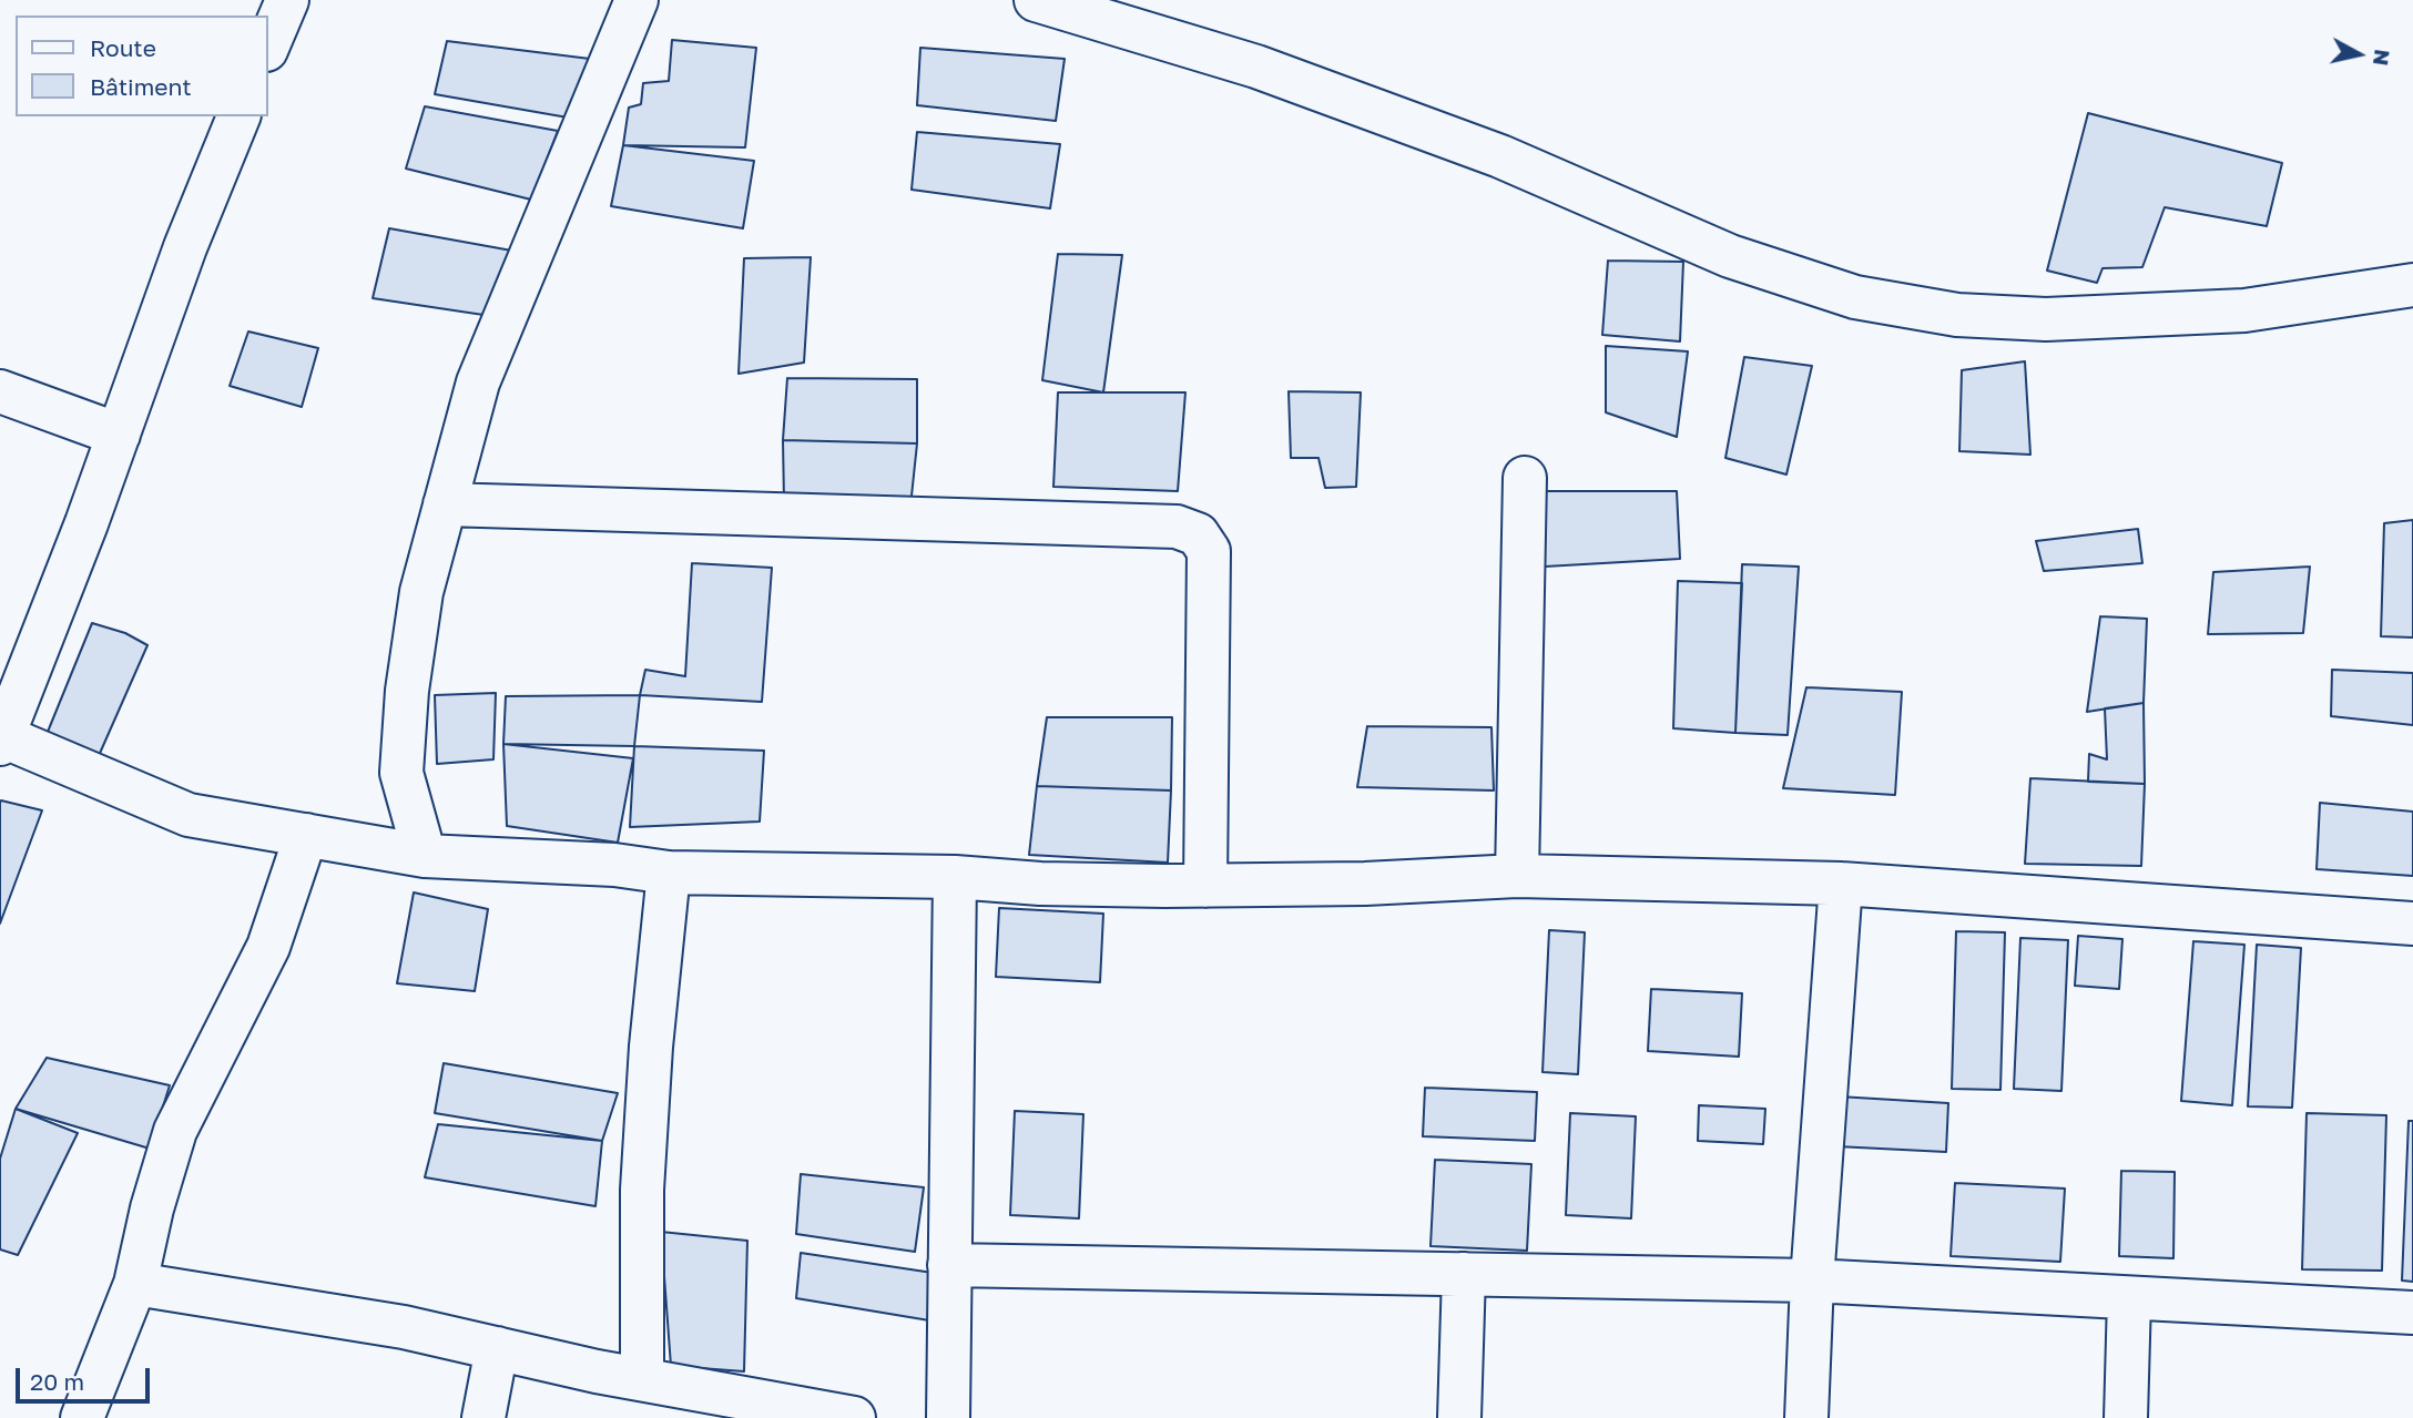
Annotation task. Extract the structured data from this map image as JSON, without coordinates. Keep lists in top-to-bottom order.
{
  "legend": ["Route", "Bâtiment"],
  "scale_bar": "20 m",
  "north": "right"
}
